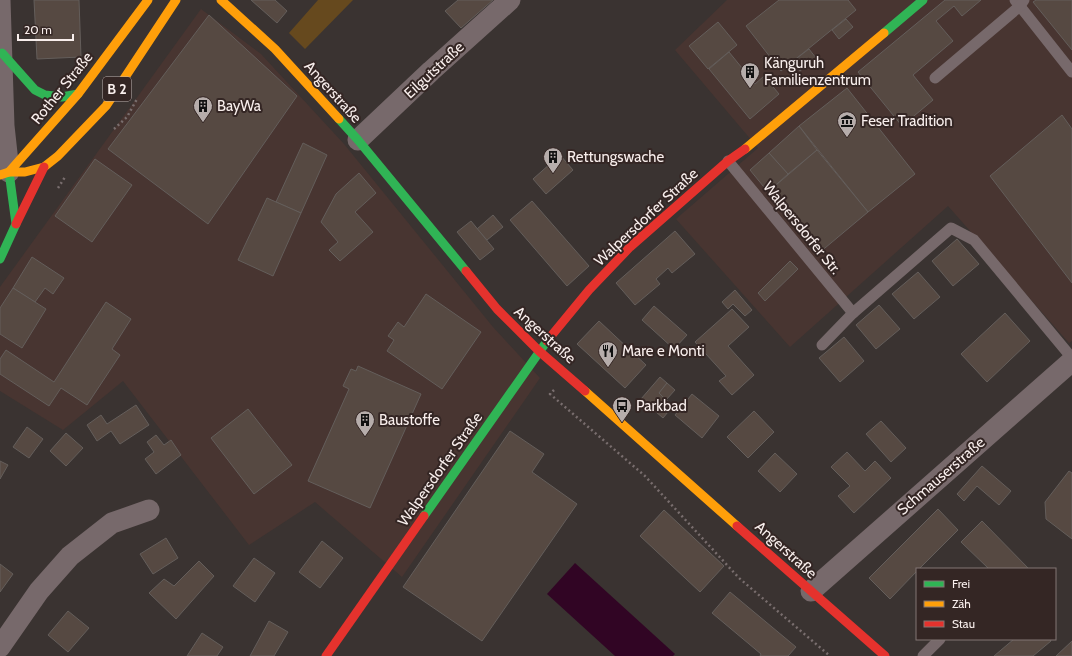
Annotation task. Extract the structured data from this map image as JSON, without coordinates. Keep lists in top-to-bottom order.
{
  "streets": {
    "street": [
      "Eilgutstraße",
      "Rother Straße",
      "B 2",
      "Angerstraße",
      "Walpersdorfer Straße",
      "Schmauserstraße"
    ],
    "lane": ["Walpersdorfer Str."]
  },
  "crossings": [
    ["Eilgutstraße", "Angerstraße"],
    ["Angerstraße", "Walpersdorfer Straße"],
    ["Angerstraße", "Schmauserstraße"],
    ["Walpersdorfer Straße", "Walpersdorfer Str."]
  ],
  "places": {
    "building": [
      "Känguruh Familienzentrum",
      "BayWa",
      "Rettungswache",
      "Baustoffe"
    ],
    "museum": ["Feser Tradition"],
    "restaurant": ["Mare e Monti"],
    "bus stop": ["Parkbad"]
  },
  "legend": ["Frei", "Zäh", "Stau"],
  "scale_bar": "20 m"
}
